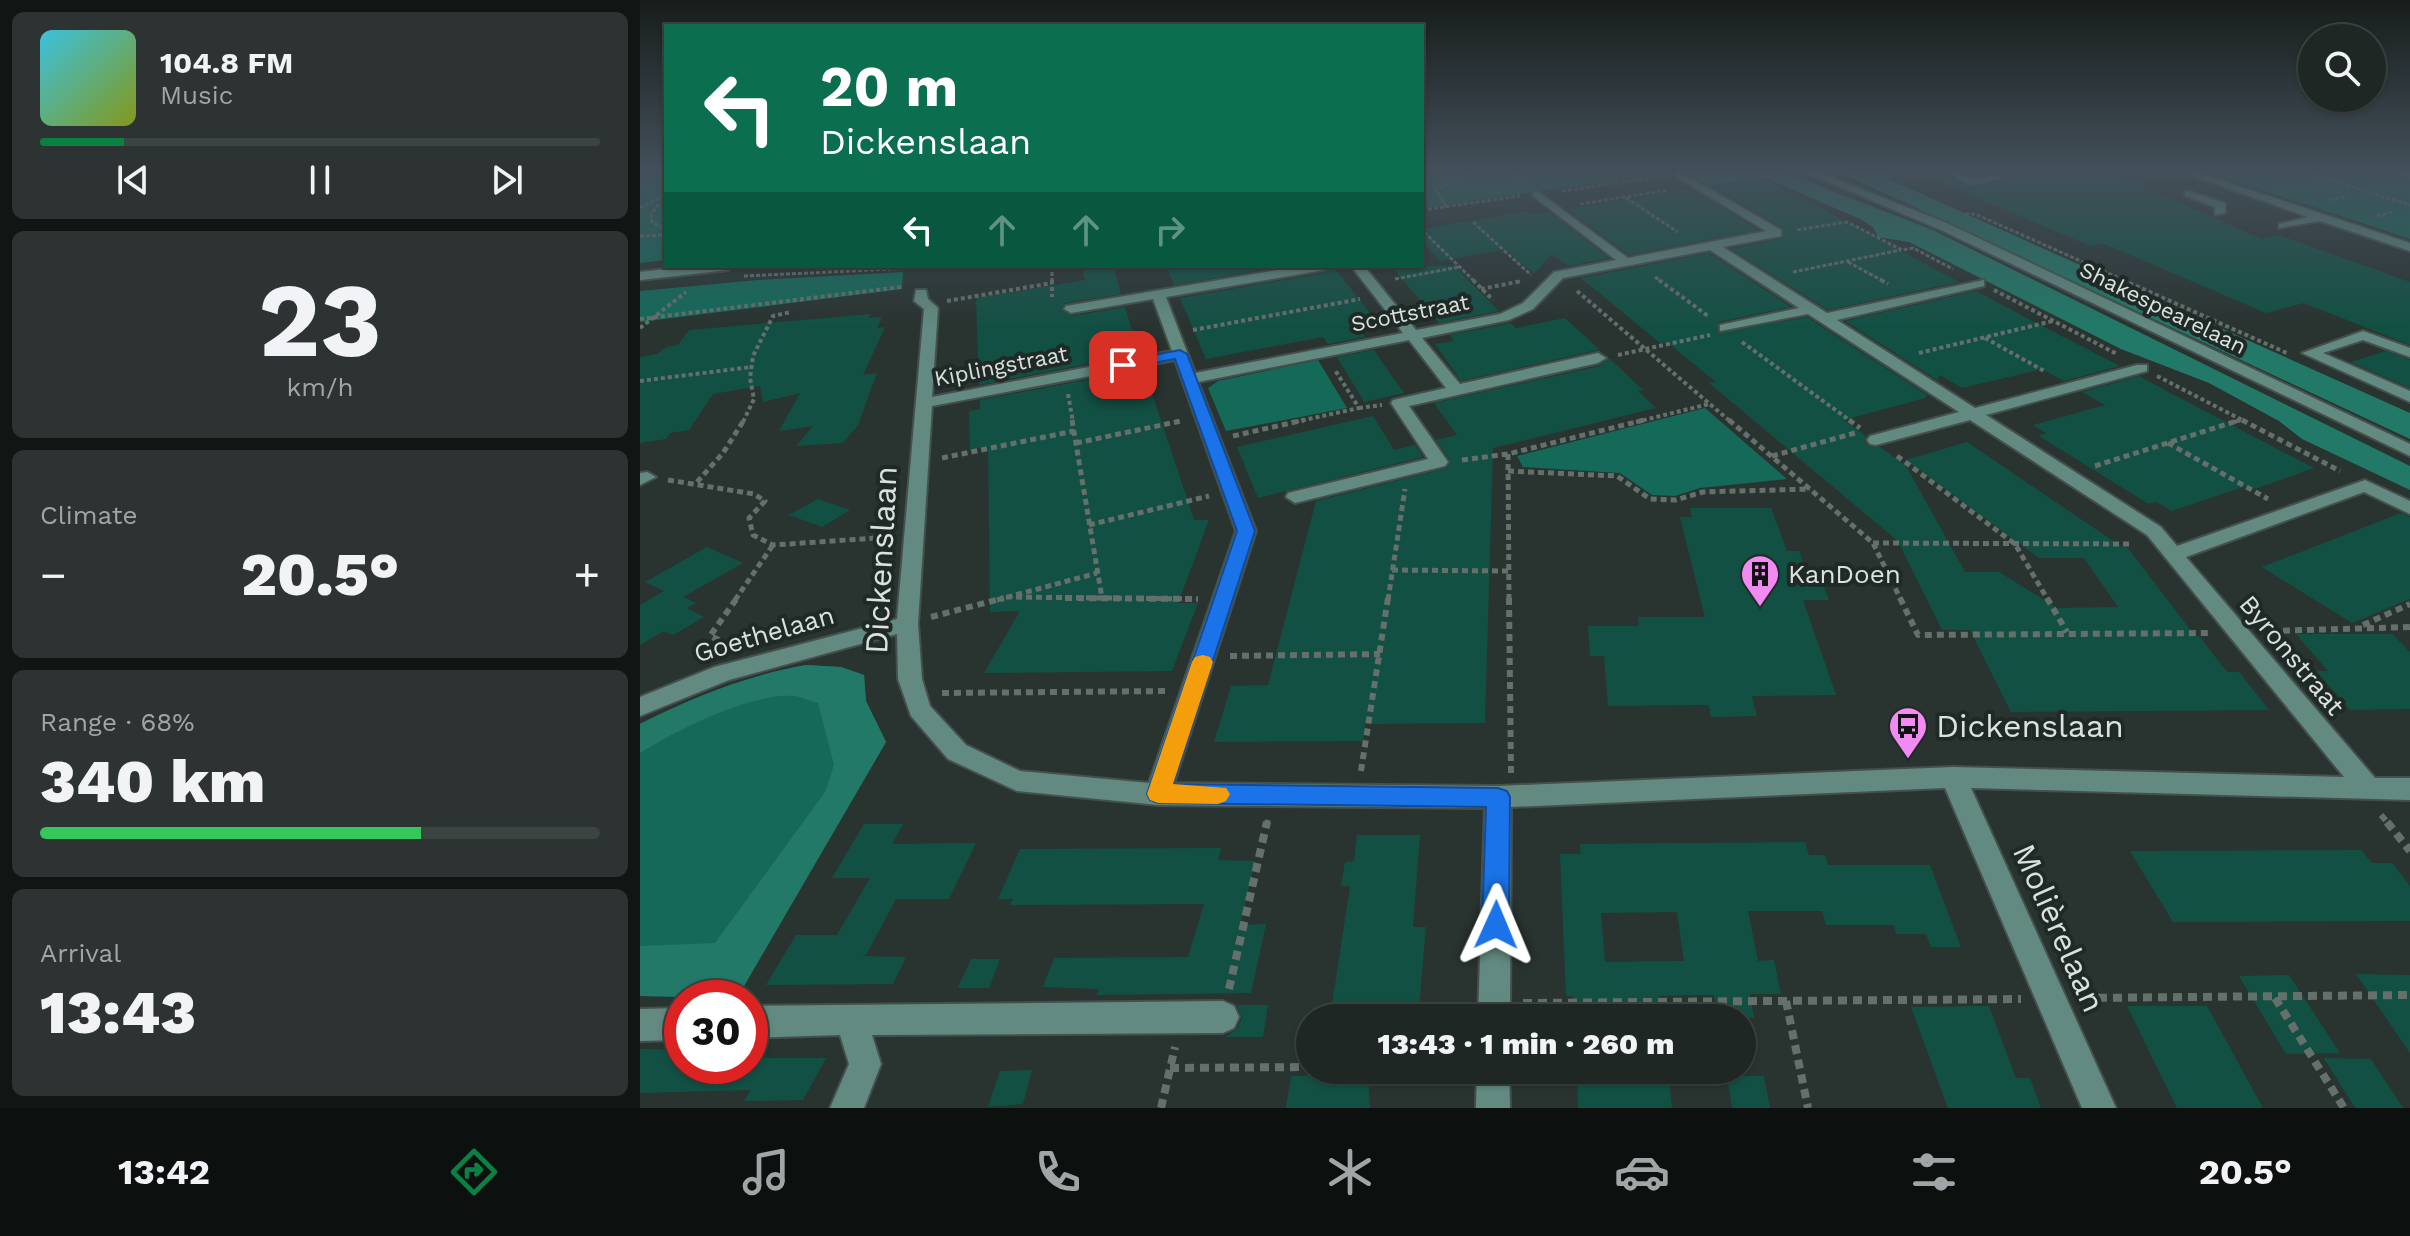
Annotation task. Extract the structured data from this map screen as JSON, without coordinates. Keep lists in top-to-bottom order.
{
  "streets": {
    "street": [
      "Shakespearelaan",
      "Scottstraat",
      "Kiplingstraat",
      "Dickenslaan",
      "Goethelaan",
      "Byronstraat",
      "Molièrelaan"
    ]
  },
  "crossings": [
    ["Kiplingstraat", "Dickenslaan"],
    ["Dickenslaan", "Goethelaan"],
    ["Dickenslaan", "Byronstraat"],
    ["Dickenslaan", "Molièrelaan"]
  ],
  "places": {
    "building": ["KanDoen"],
    "bus stop": ["Dickenslaan"]
  },
  "page": {
    "turn": ["20 m", "Dickenslaan"],
    "song": ["104.8 FM", "Music"],
    "tile": [
      ["23", "km/h"],
      "Climate",
      ["Range · 68%", "340 km"],
      ["Arrival", "13:43"]
    ],
    "heat": ["−", "20.5°", "+"],
    "limit": "30",
    "trip": "13:43 · 1 min · 260 m",
    "tabs": ["13:42", "20.5°"]
  }
}
